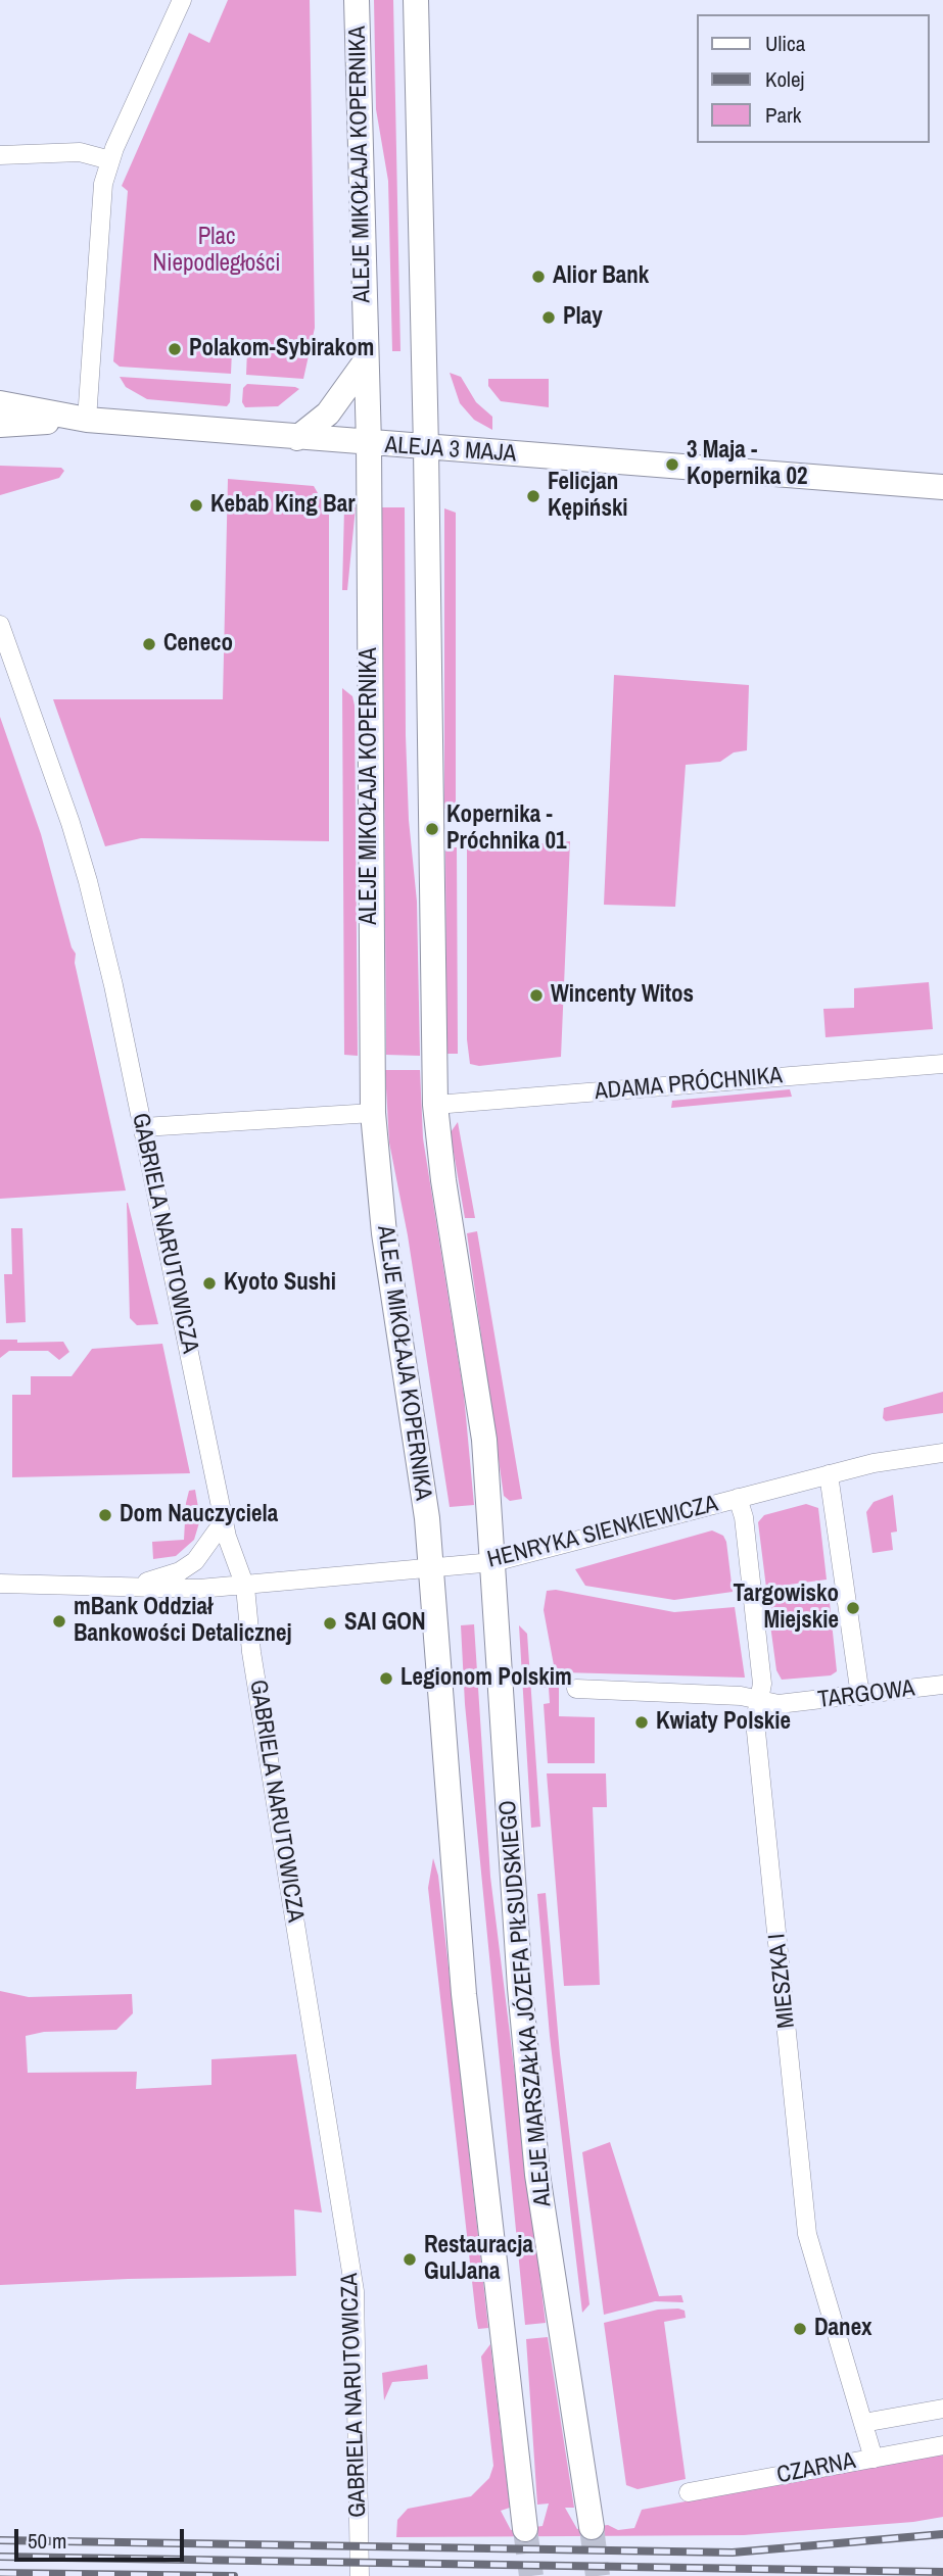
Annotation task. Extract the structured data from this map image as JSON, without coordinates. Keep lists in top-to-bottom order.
{
  "streets": {
    "main road": ["ALEJE MIKOŁAJA KOPERNIKA", "ALEJA 3 MAJA", "ALEJE MARSZAŁKA JÓZEFA PIŁSUDSKIEGO"],
    "street": [
      "ADAMA PRÓCHNIKA",
      "GABRIELA NARUTOWICZA",
      "HENRYKA SIENKIEWICZA",
      "TARGOWA",
      "MIESZKA I",
      "CZARNA"
    ]
  },
  "crossings": [
    ["ALEJE MIKOŁAJA KOPERNIKA", "ALEJA 3 MAJA"],
    ["ALEJE MIKOŁAJA KOPERNIKA", "HENRYKA SIENKIEWICZA"],
    ["GABRIELA NARUTOWICZA", "HENRYKA SIENKIEWICZA"],
    ["HENRYKA SIENKIEWICZA", "MIESZKA I"],
    ["HENRYKA SIENKIEWICZA", "ALEJE MARSZAŁKA JÓZEFA PIŁSUDSKIEGO"],
    ["TARGOWA", "MIESZKA I"],
    ["MIESZKA I", "CZARNA"]
  ],
  "parks": ["Plac Niepodległości"],
  "places": [
    "Alior Bank",
    "Play",
    "Polakom-Sybirakom",
    "3 Maja - Kopernika 02",
    "Felicjan Kępiński",
    "Kebab King Bar",
    "Ceneco",
    "Kopernika - Próchnika 01",
    "Wincenty Witos",
    "Kyoto Sushi",
    "Dom Nauczyciela",
    "Targowisko Miejskie",
    "mBank Oddział Bankowości Detalicznej",
    "SAI GON",
    "Legionom Polskim",
    "Kwiaty Polskie",
    "Restauracja GulJana",
    "Danex"
  ],
  "legend": ["Ulica", "Kolej", "Park"],
  "scale_bar": "50 m"
}
